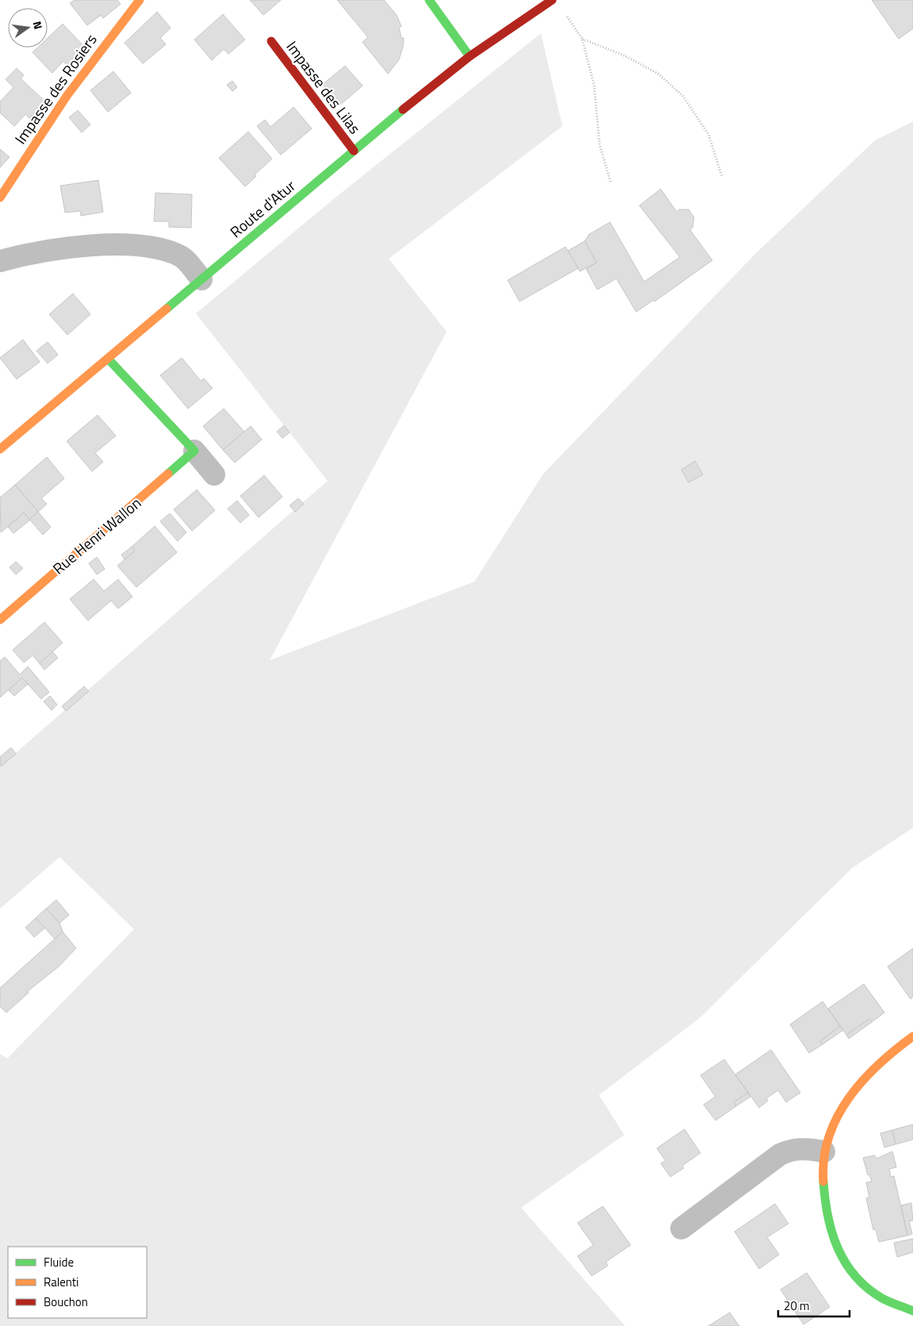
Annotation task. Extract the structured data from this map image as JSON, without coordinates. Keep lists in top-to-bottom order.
{
  "streets": {
    "street": [
      "Impasse des Lilas",
      "Impasse des Rosiers",
      "Route d'Atur",
      "Rue Henri Wallon"
    ]
  },
  "crossings": [
    ["Impasse des Lilas", "Route d'Atur"]
  ],
  "legend": ["Fluide", "Ralenti", "Bouchon"],
  "scale_bar": "20 m",
  "north": "right"
}
